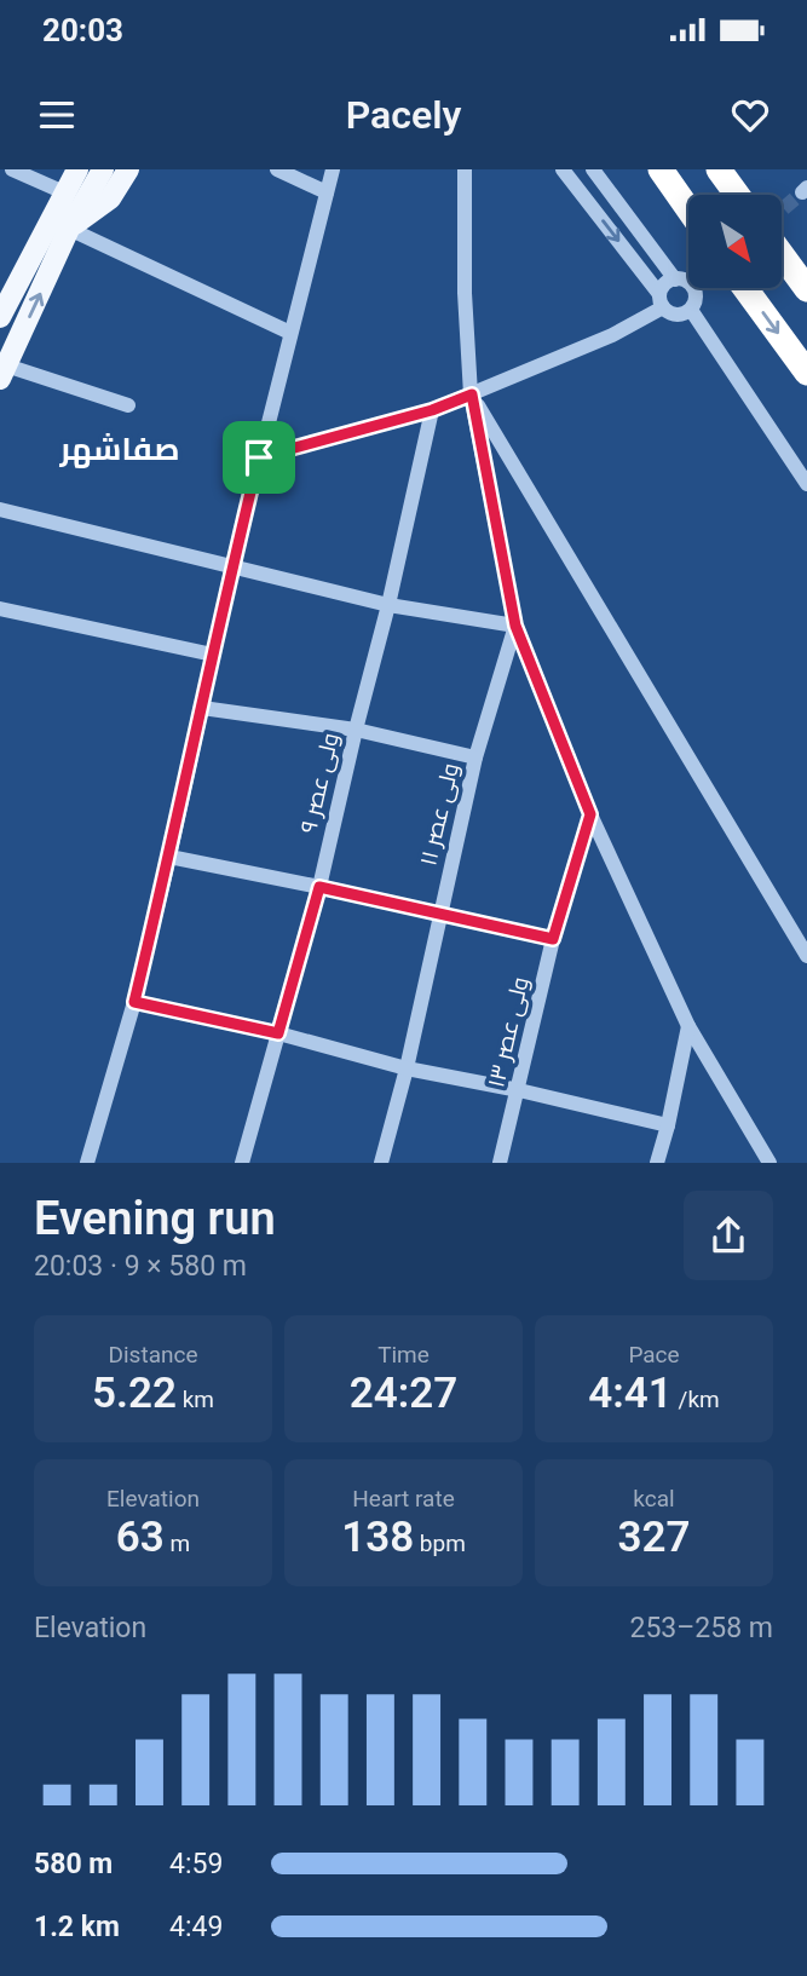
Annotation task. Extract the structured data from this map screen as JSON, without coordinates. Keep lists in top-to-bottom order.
{
  "streets": {
    "street": ["ولی عصر ۹", "ولی عصر ۱۱", "ولی عصر ۱۳"]
  },
  "districts": ["صفاشهر"],
  "north": "bottom right",
  "page": {
    "status": "20:03",
    "header": "Pacely",
    "heading": ["Evening run", "20:03 · 9 × 580 m"],
    "stats": [
      ["Distance", "5.22 km"],
      ["Time", "24:27"],
      ["Pace", "4:41 /km"],
      ["Elevation", "63 m"],
      ["Heart rate", "138 bpm"],
      ["kcal", "327"]
    ],
    "chart": ["Elevation", "253–258 m"],
    "list": [
      {
        "name": "580 m",
        "note": "4:59"
      },
      {
        "name": "1.2 km",
        "note": "4:49"
      }
    ]
  }
}
